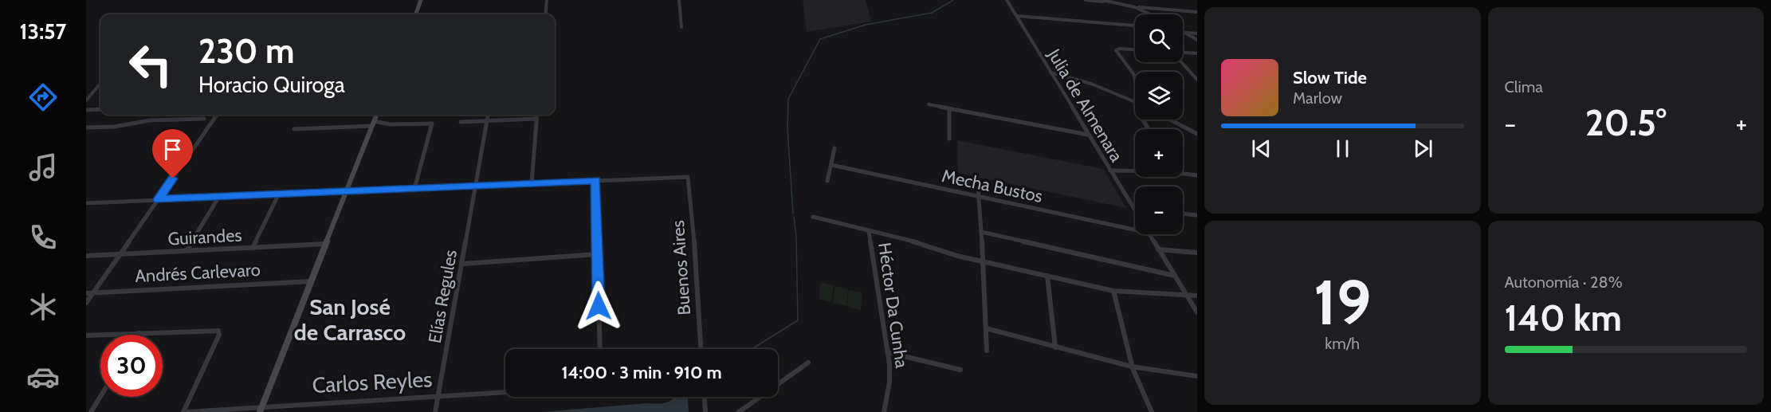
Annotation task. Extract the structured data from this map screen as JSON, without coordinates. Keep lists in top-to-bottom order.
{
  "streets": {
    "street": [
      "Julia de Almenara",
      "Mecha Bustos",
      "Guirandes",
      "Buenos Aires",
      "Andrés Carlevaro",
      "Elías Regules",
      "Héctor Da Cunha",
      "Carlos Reyles"
    ]
  },
  "crossings": [
    ["Elías Regules", "Carlos Reyles"]
  ],
  "districts": ["San José de Carrasco"],
  "page": {
    "tabs": "13:57",
    "tile": [
      "Clima",
      ["19", "km/h"],
      ["Autonomía · 28%", "140 km"]
    ],
    "map_buttons": ["+", "−"],
    "turn": ["230 m", "Horacio Quiroga"],
    "song": ["Slow Tide", "Marlow"],
    "heat": ["−", "20.5°", "+"],
    "limit": "30",
    "trip": "14:00 · 3 min · 910 m"
  }
}
